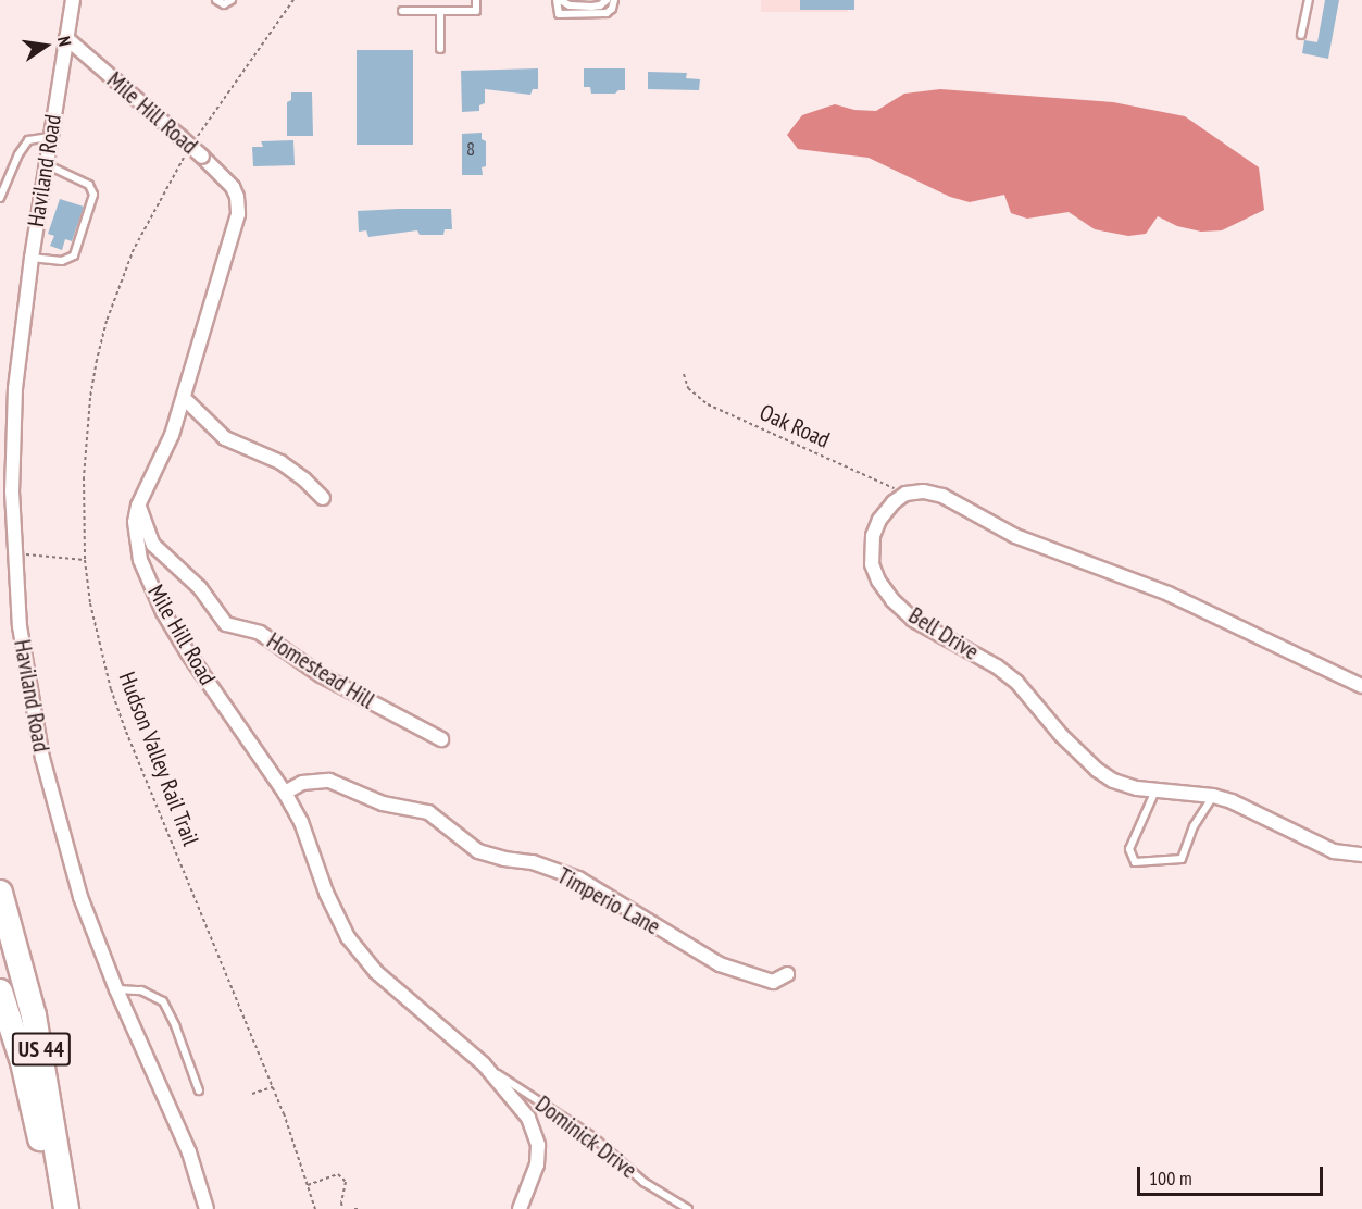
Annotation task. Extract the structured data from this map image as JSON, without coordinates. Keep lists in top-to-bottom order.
{
  "streets": {
    "highway": ["US 44"],
    "street": [
      "Mile Hill Road",
      "Haviland Road",
      "Bell Drive",
      "Homestead Hill",
      "Timperio Lane"
    ],
    "lane": ["Dominick Drive"],
    "path": ["Oak Road", "Hudson Valley Rail Trail"]
  },
  "crossings": [
    ["Mile Hill Road", "Haviland Road"],
    ["Mile Hill Road", "Homestead Hill"],
    ["Mile Hill Road", "Timperio Lane"],
    ["Mile Hill Road", "Dominick Drive"],
    ["Oak Road", "Bell Drive"]
  ],
  "house_numbers": ["8"],
  "scale_bar": "100 m",
  "north": "right"
}
